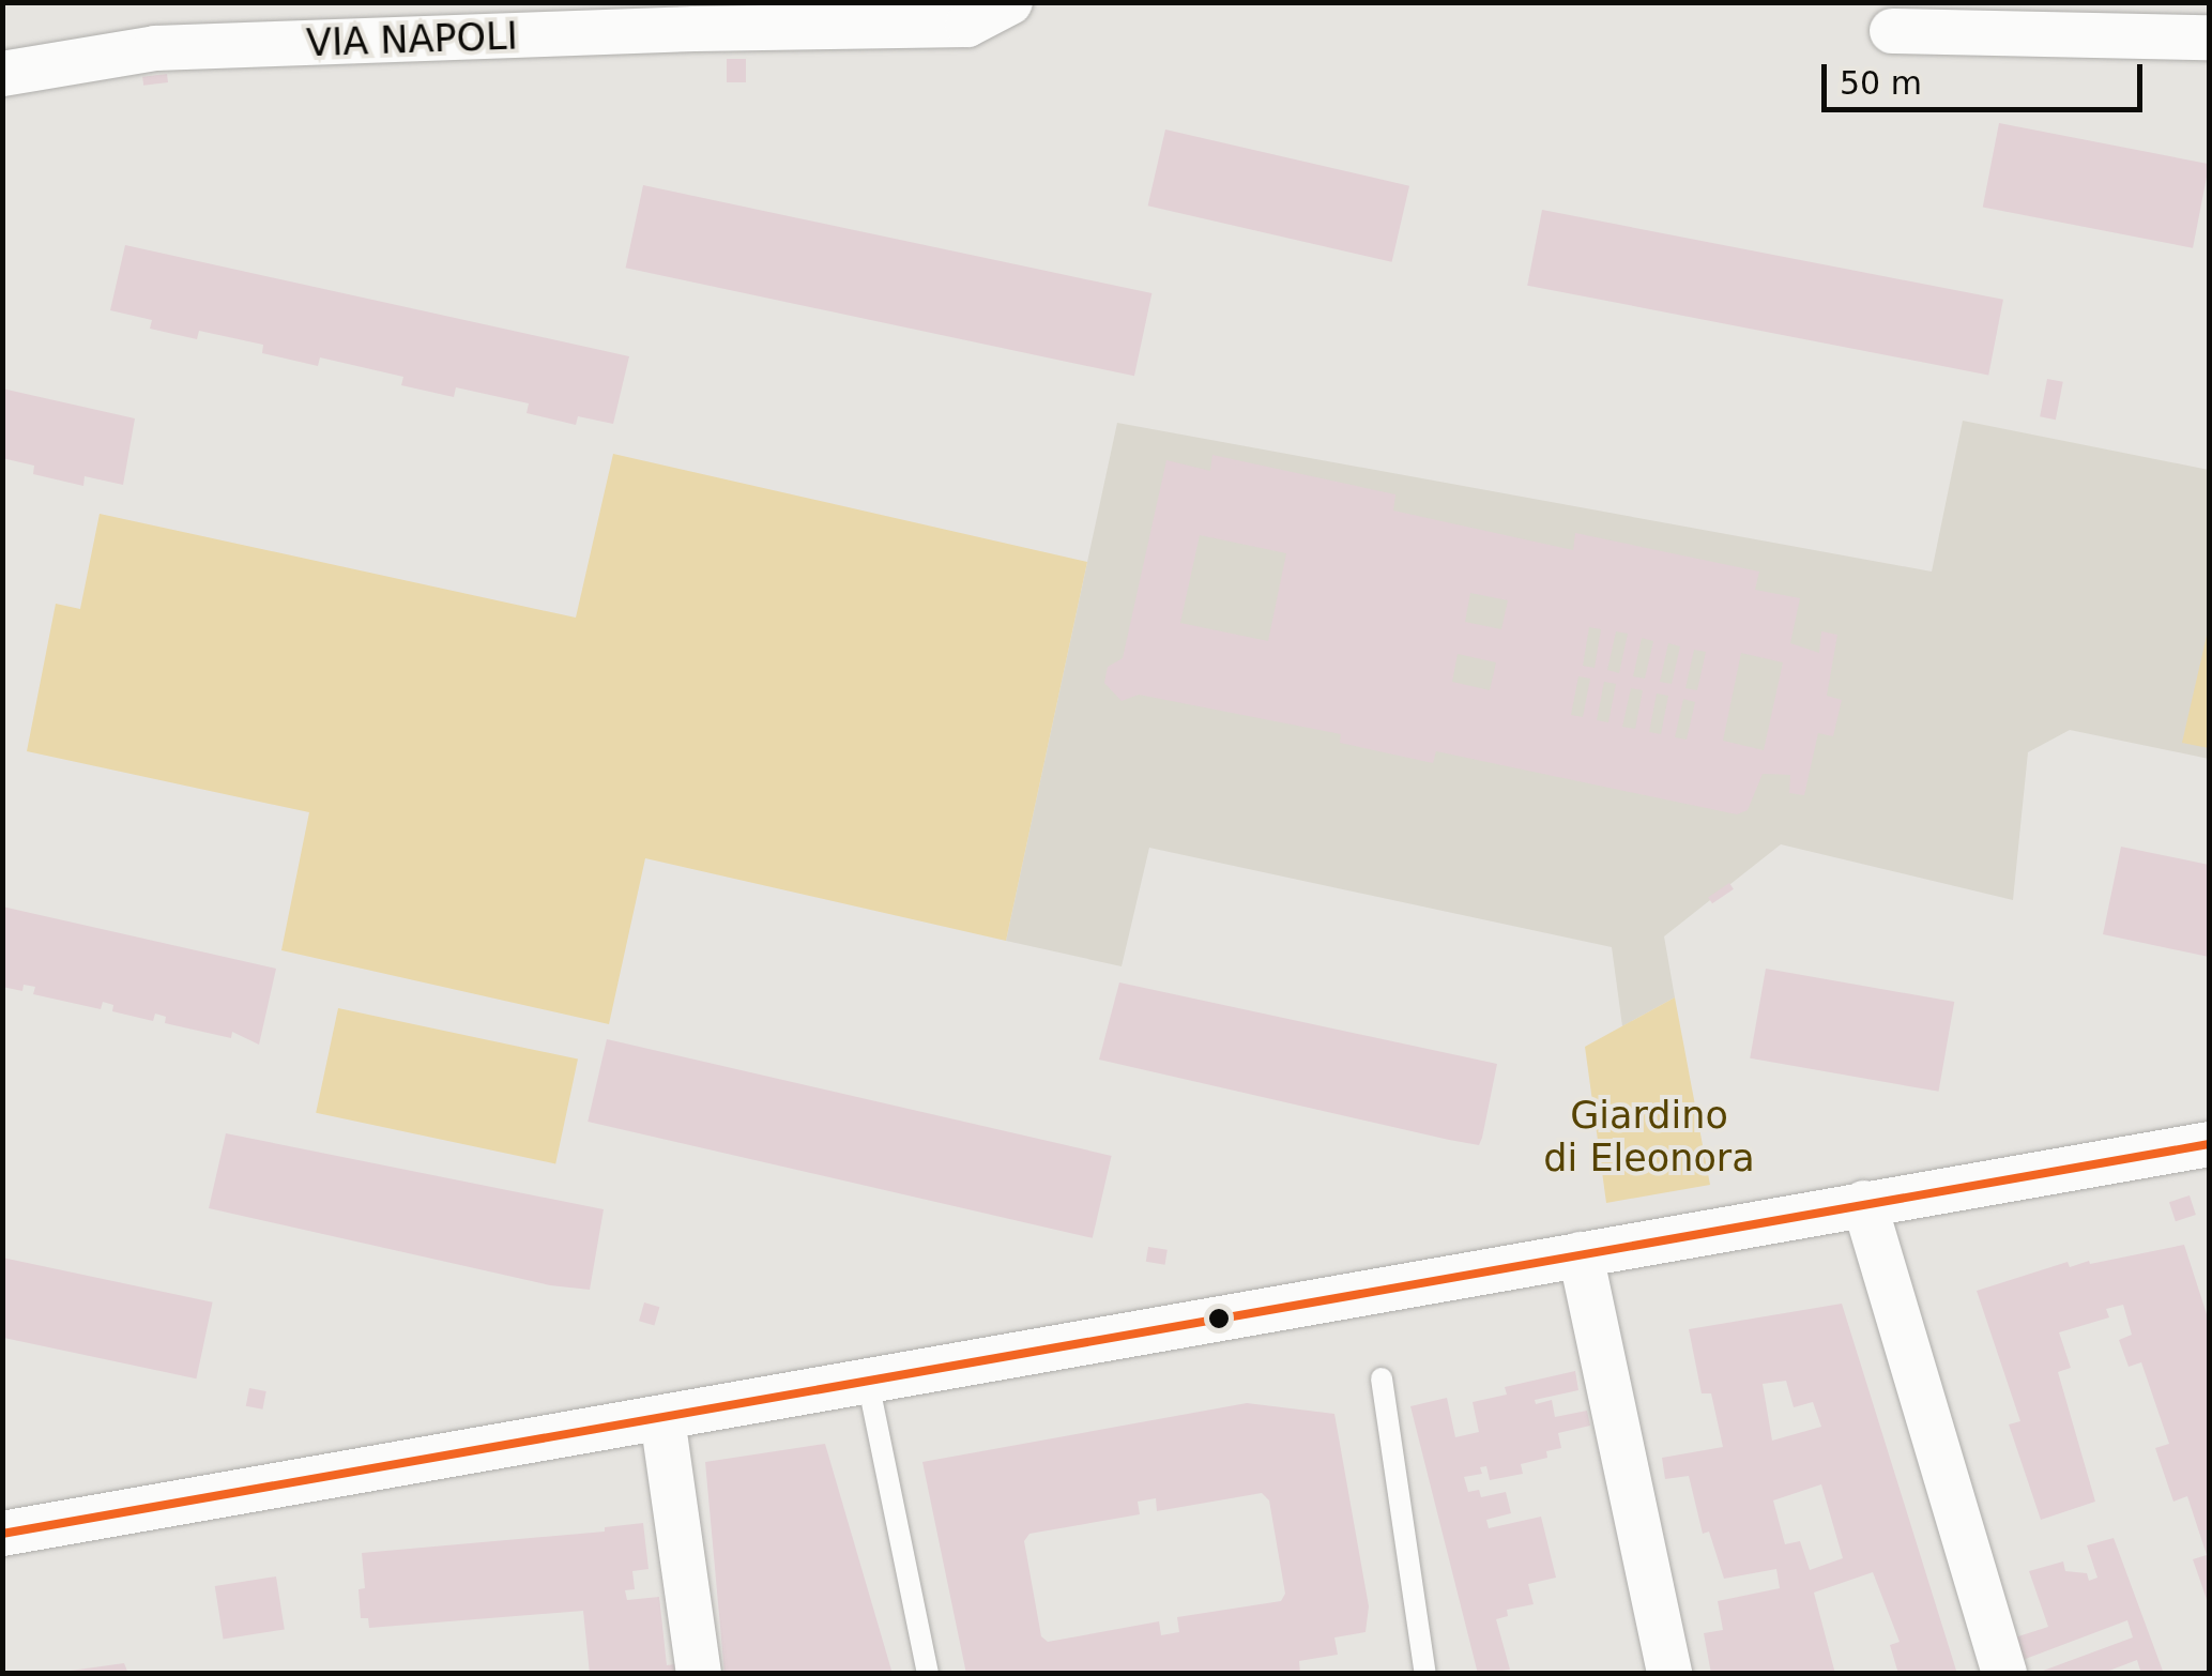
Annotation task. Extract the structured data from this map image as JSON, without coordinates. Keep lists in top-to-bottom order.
{
  "streets": {
    "street": ["VIA NAPOLI"]
  },
  "parks": ["Giardino di Eleonora"],
  "scale_bar": "50 m"
}
